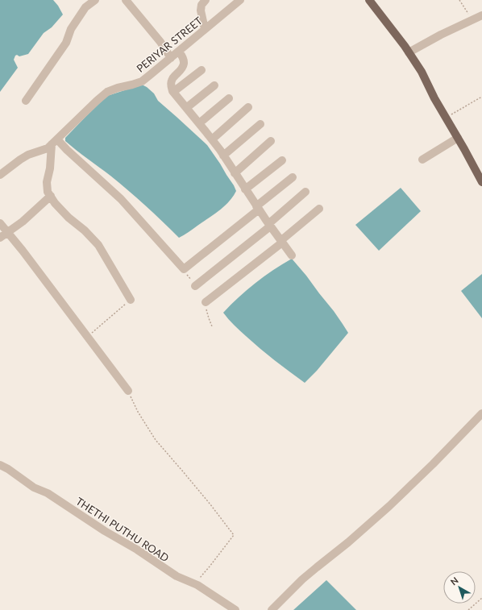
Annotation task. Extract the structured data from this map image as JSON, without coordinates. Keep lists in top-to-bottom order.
{
  "streets": {
    "street": ["PERIYAR STREET", "THETHI PUTHU ROAD"]
  },
  "north": "top left"
}
